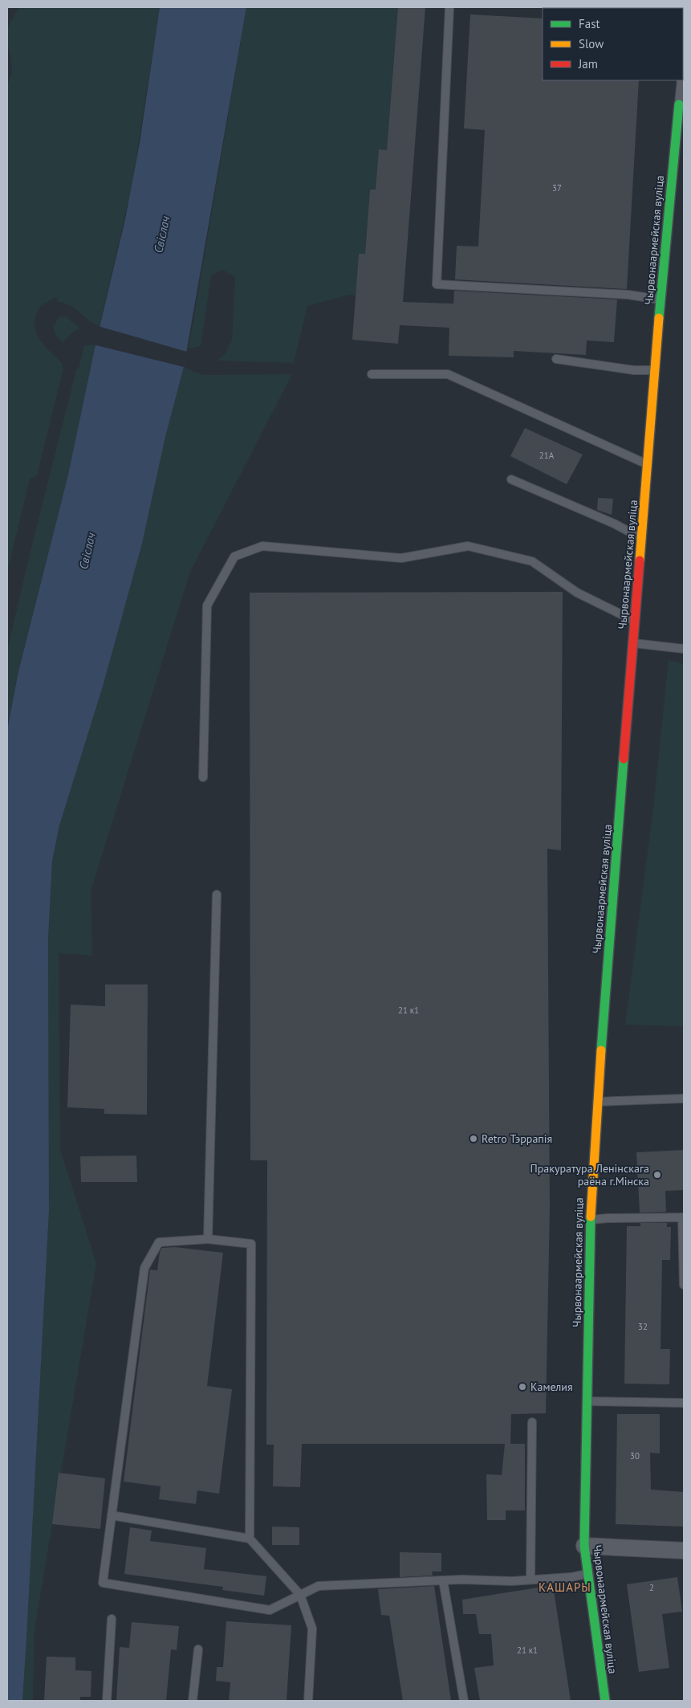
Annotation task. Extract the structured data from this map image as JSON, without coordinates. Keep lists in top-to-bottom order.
{
  "streets": {
    "street": ["Чырвонаармейская вуліца"]
  },
  "districts": ["КАШАРЫ"],
  "water": ["Свіслач"],
  "places": ["Retro Тэррапія", "Пракуратура Ленінскага раёна г.Мінска", "Камелия"],
  "house_numbers": [
    "37",
    "21А",
    "21 к1",
    "32",
    "30",
    "2",
    "21 к1"
  ],
  "legend": ["Fast", "Slow", "Jam"]
}
